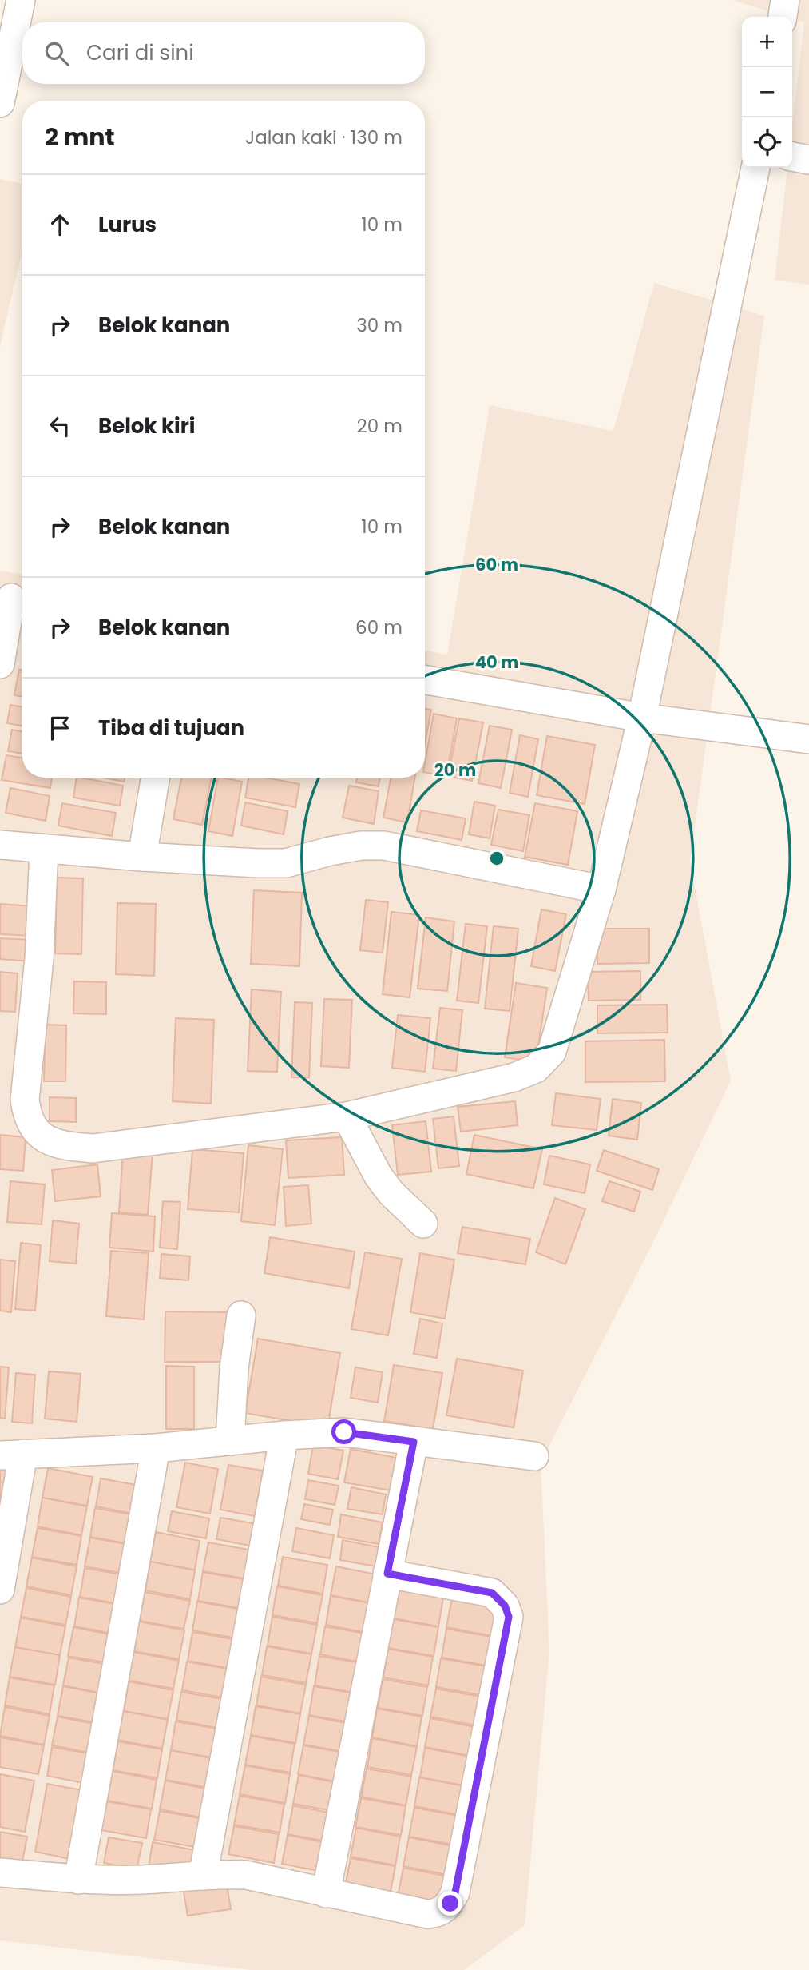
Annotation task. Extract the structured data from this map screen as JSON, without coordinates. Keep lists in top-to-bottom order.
{
  "page": {
    "map_buttons": ["+", "−"],
    "search": "Cari di sini",
    "heading": ["2 mnt", "Jalan kaki · 130 m"],
    "list": [
      ["Lurus", "10 m"],
      ["Belok kanan", "30 m"],
      ["Belok kiri", "20 m"],
      ["Belok kanan", "10 m"],
      ["Belok kanan", "60 m"],
      "Tiba di tujuan"
    ]
  },
  "rings": ["60 m", "40 m", "20 m"]
}
